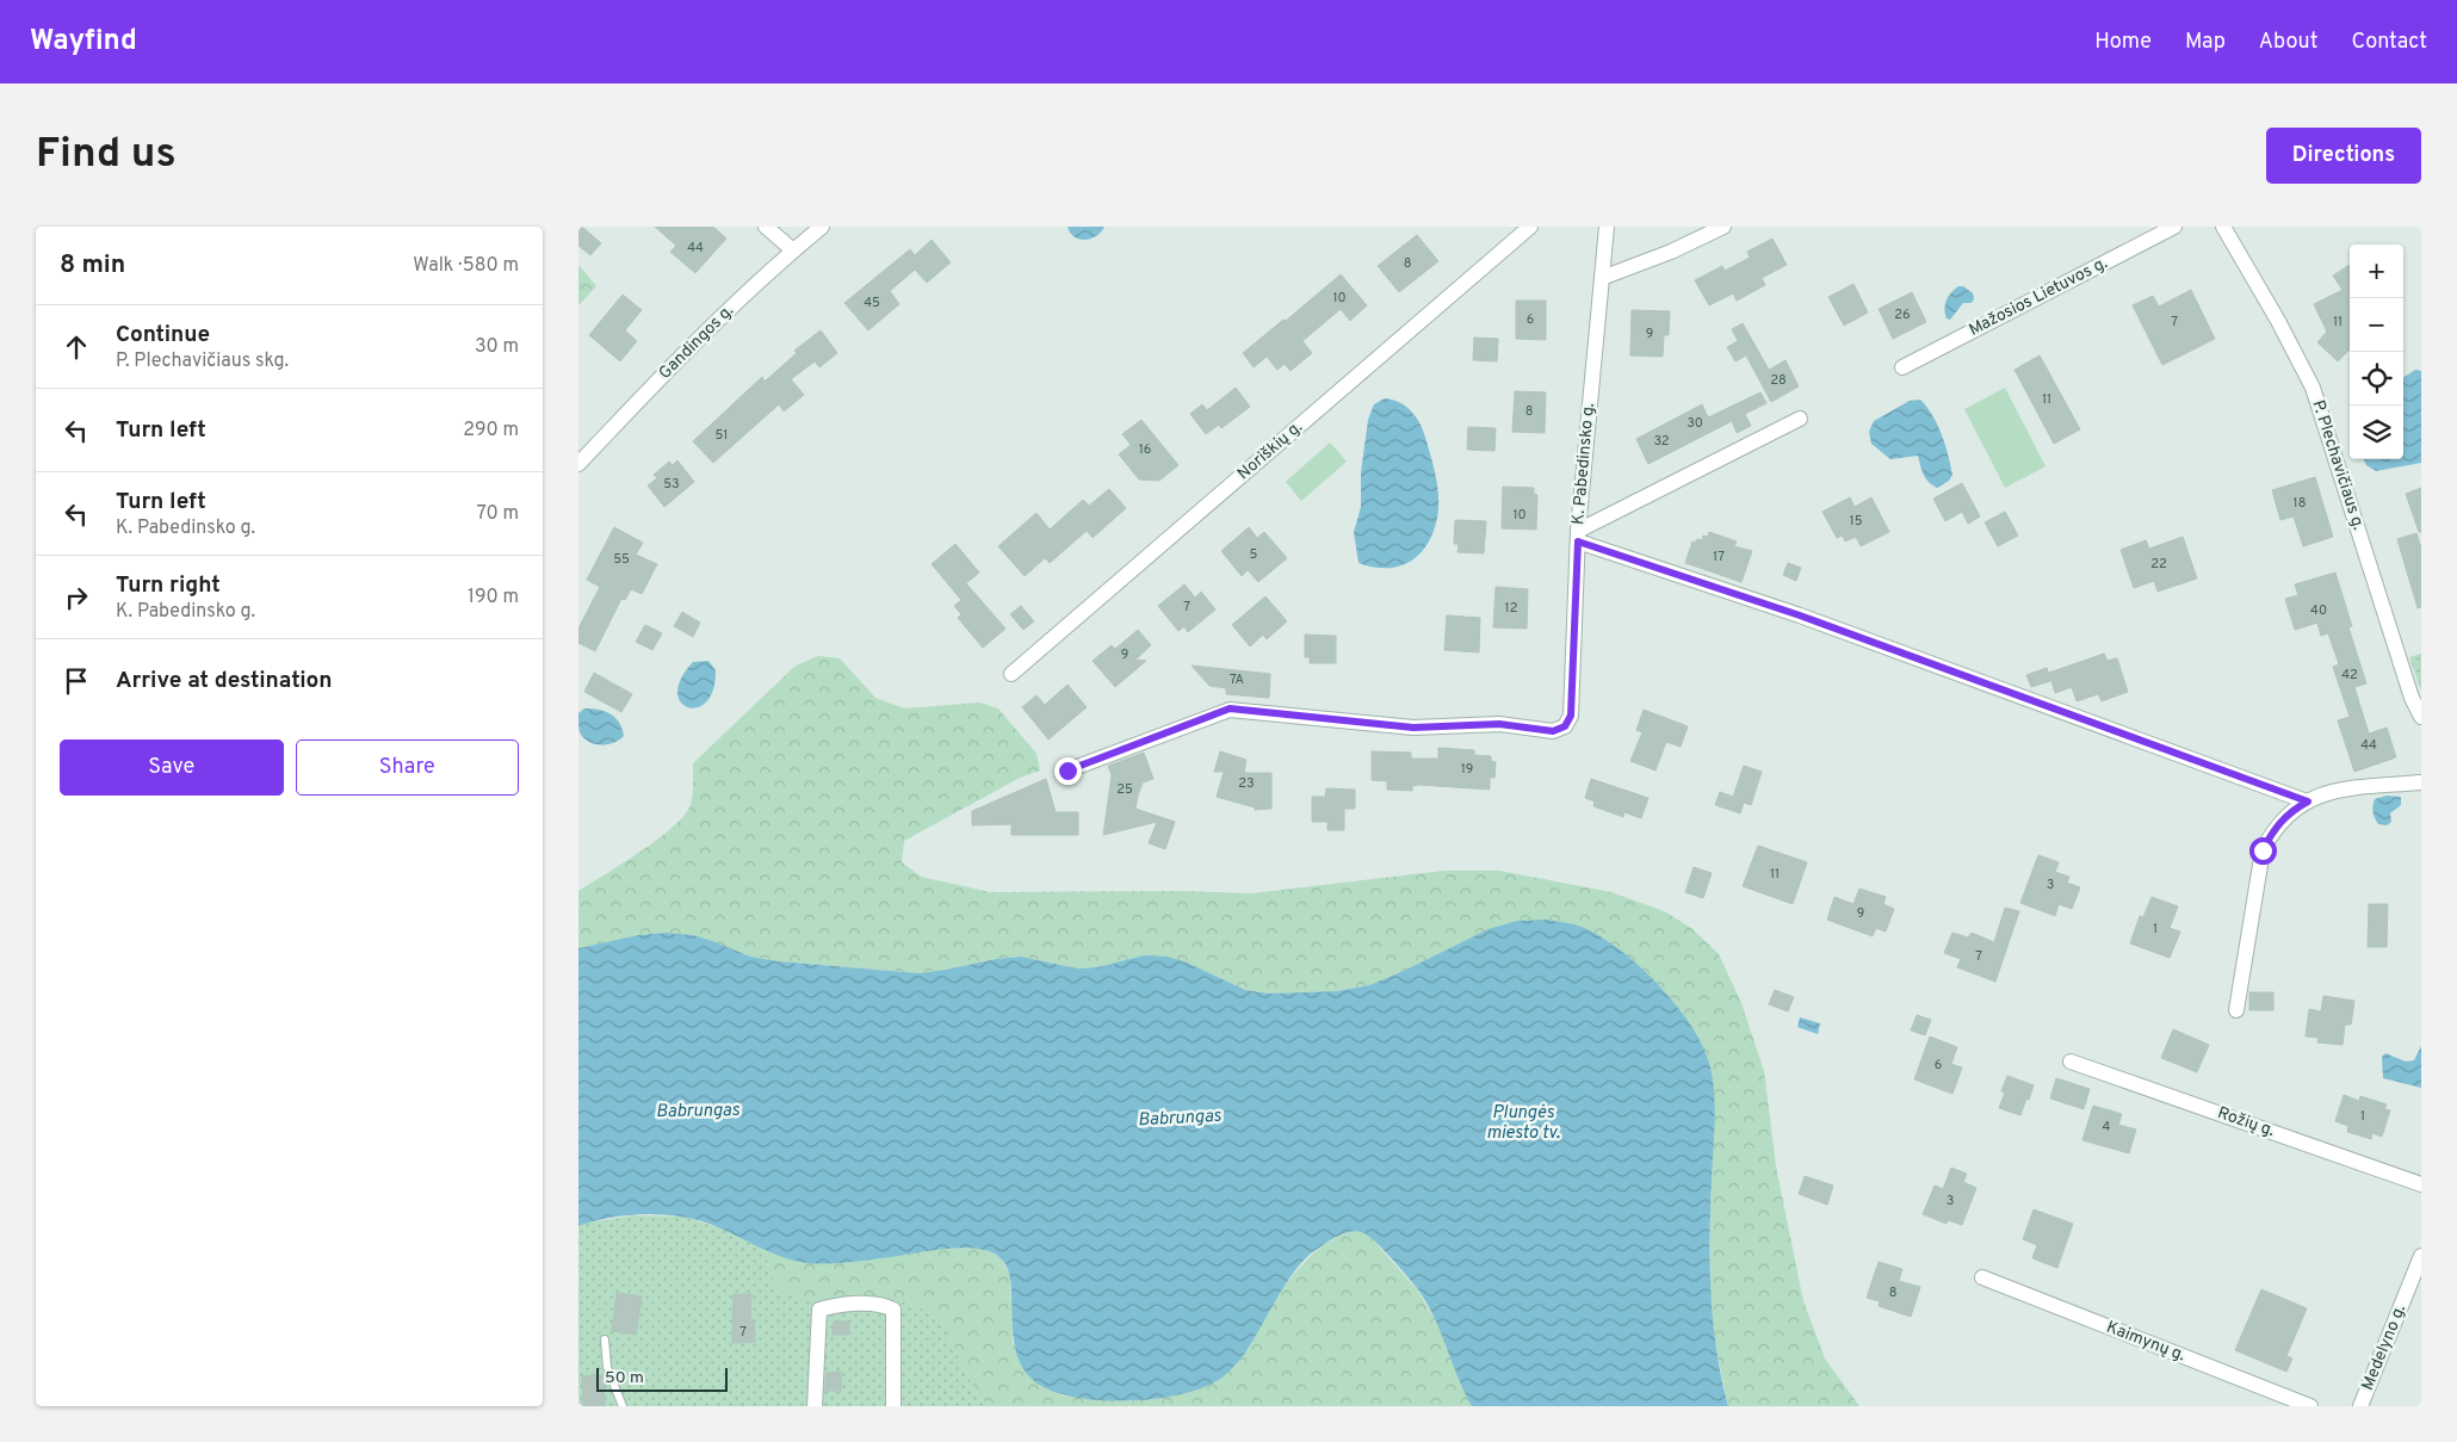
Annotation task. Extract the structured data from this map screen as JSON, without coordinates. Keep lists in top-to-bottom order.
{
  "streets": {
    "street": [
      "Mažosios Lietuvos g.",
      "Gandingos g.",
      "Noriškių g.",
      "K. Pabedinsko g.",
      "P. Plechavičiaus g.",
      "Rožių g.",
      "Kaimynų g.",
      "Medelyno g."
    ]
  },
  "water": ["Babrungas", "Plungės miesto tv."],
  "house_numbers": [
    "44",
    "8",
    "10",
    "45",
    "26",
    "6",
    "7",
    "11",
    "9",
    "28",
    "11",
    "8",
    "30",
    "51",
    "32",
    "16",
    "53",
    "18",
    "10",
    "15",
    "5",
    "17",
    "55",
    "22",
    "7",
    "12",
    "40",
    "9",
    "42",
    "7A",
    "44",
    "19",
    "23",
    "25",
    "11",
    "3",
    "9",
    "1",
    "7",
    "6",
    "1",
    "4",
    "3",
    "8",
    "7"
  ],
  "scale_bar": "50 m",
  "page": {
    "header": "Wayfind",
    "nav": [
      "Home",
      "Map",
      "About",
      "Contact"
    ],
    "buttons": [
      "Directions",
      ["Save", "Share"]
    ],
    "title": "Find us",
    "heading": ["8 min", "Walk · 580 m"],
    "map_buttons": ["+", "−"],
    "list": [
      ["Continue", "P. Plechavičiaus skg.", "30 m"],
      ["Turn left", "290 m"],
      ["Turn left", "K. Pabedinsko g.", "70 m"],
      ["Turn right", "K. Pabedinsko g.", "190 m"],
      "Arrive at destination"
    ],
    "scale": "50 m"
  }
}
